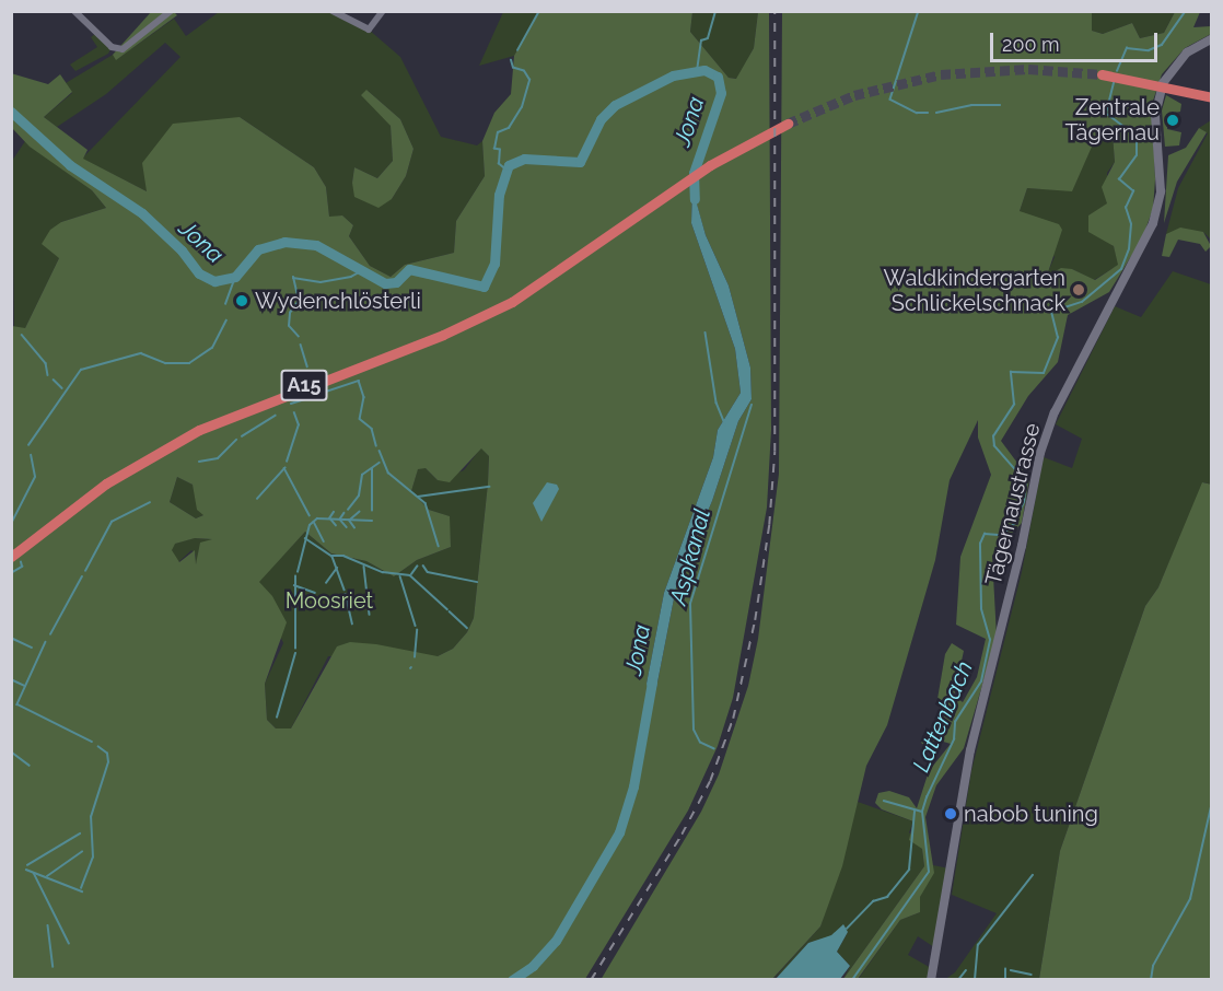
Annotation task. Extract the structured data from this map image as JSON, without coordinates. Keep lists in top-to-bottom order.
{
  "streets": {
    "highway": ["A15"],
    "street": ["Tägernaustrasse"]
  },
  "water": ["Jona", "Aspkanal", "Lattenbach"],
  "parks": ["Moosriet"],
  "places": [
    "Zentrale Tägernau",
    "Waldkindergarten Schlickelschnack",
    "Wydenchlösterli",
    "nabob tuning"
  ],
  "scale_bar": "200 m"
}
